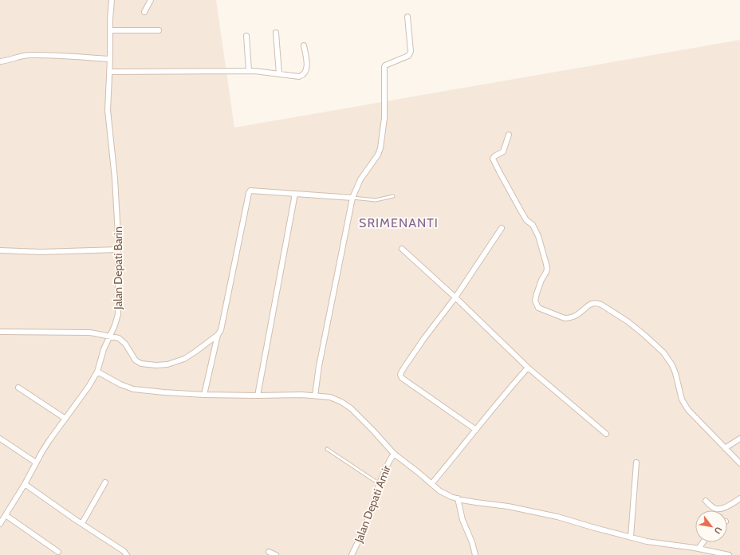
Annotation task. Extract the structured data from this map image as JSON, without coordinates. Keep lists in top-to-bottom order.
{
  "streets": {
    "street": ["Jalan Depati Barin", "Jalan Depati Amir"]
  },
  "districts": ["SRIMENANTI"],
  "north": "bottom right"
}
